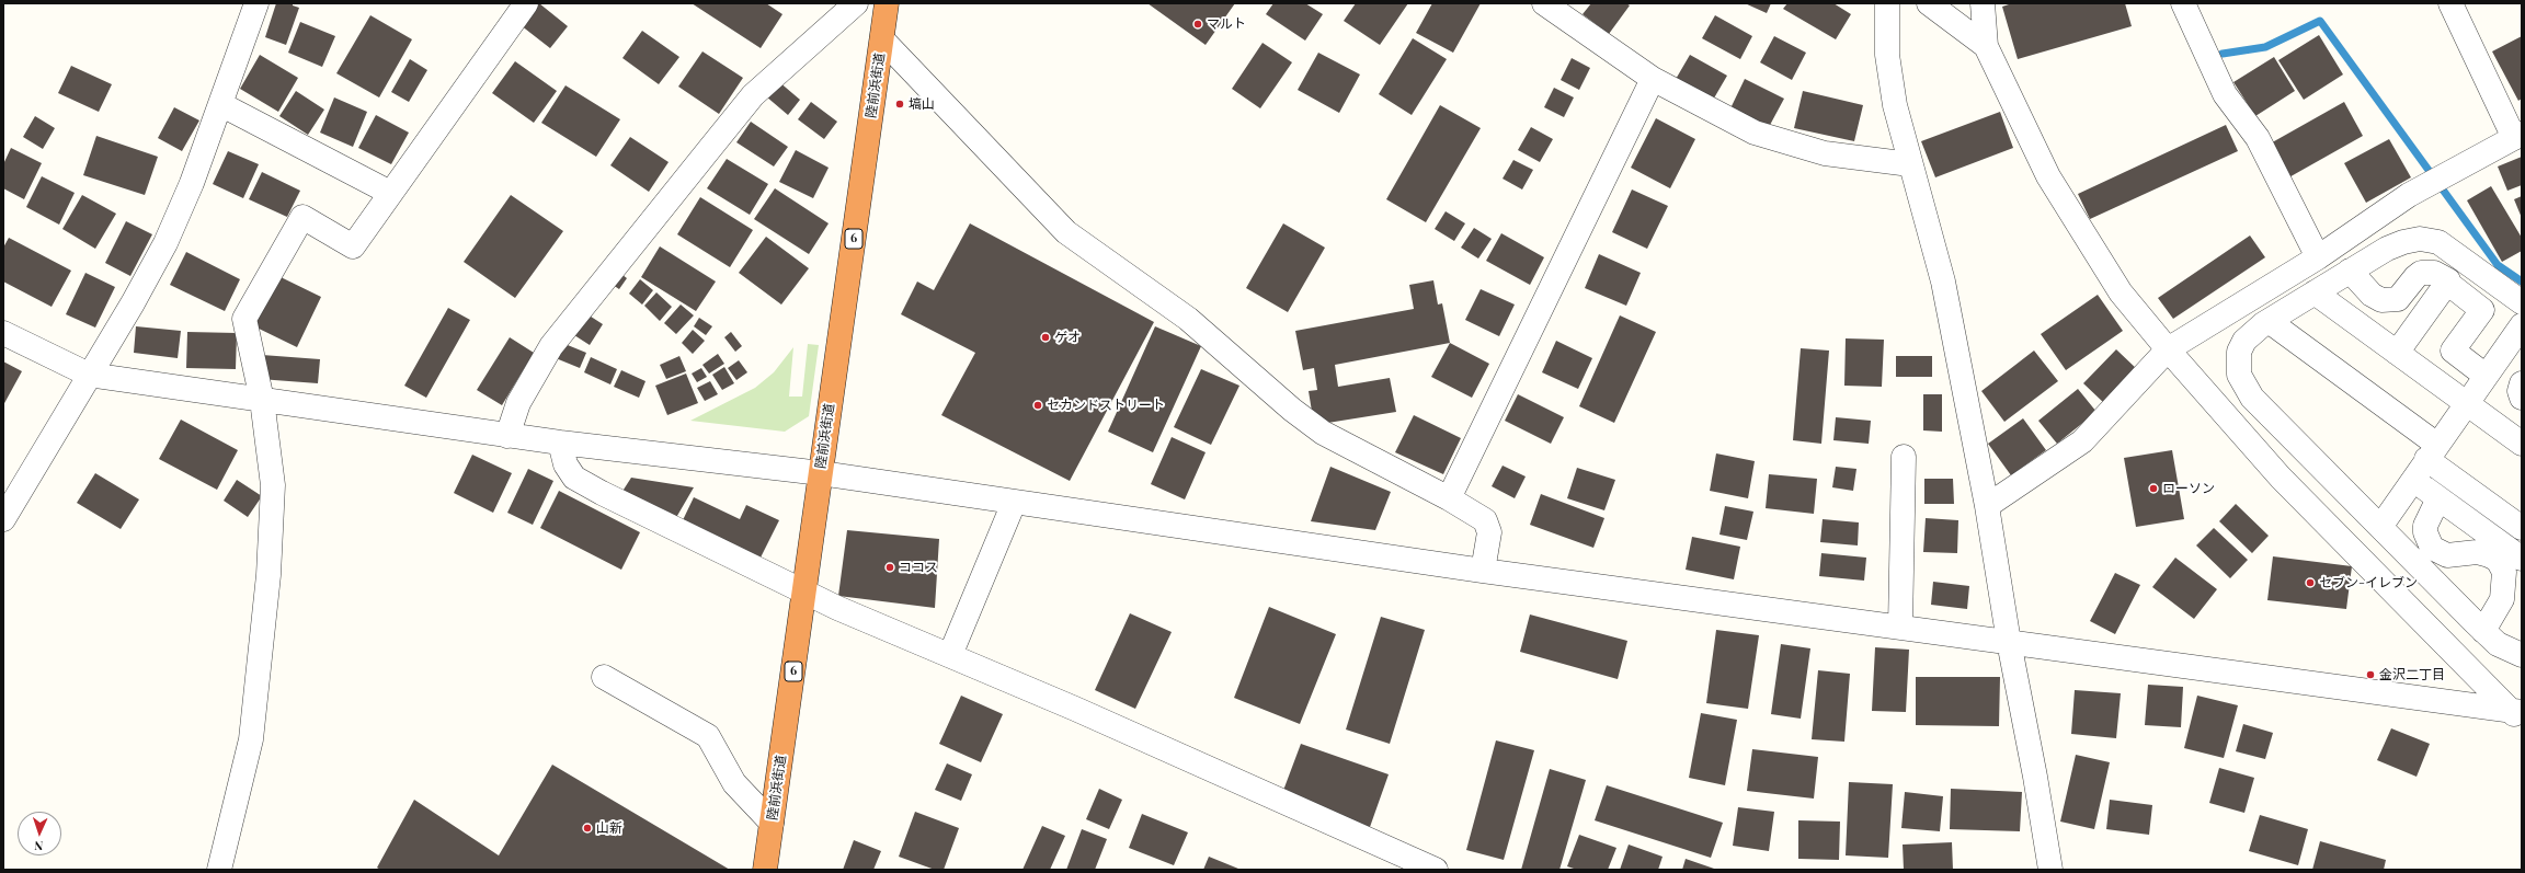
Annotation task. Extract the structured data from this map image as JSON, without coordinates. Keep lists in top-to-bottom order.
{
  "streets": {
    "highway": ["陸前浜街道", "6"]
  },
  "places": [
    "マルト",
    "塙山",
    "ゲオ",
    "セカンドストリート",
    "ローソン",
    "ココス",
    "セブン-イレブン",
    "金沢二丁目",
    "山新"
  ],
  "north": "bottom"
}
